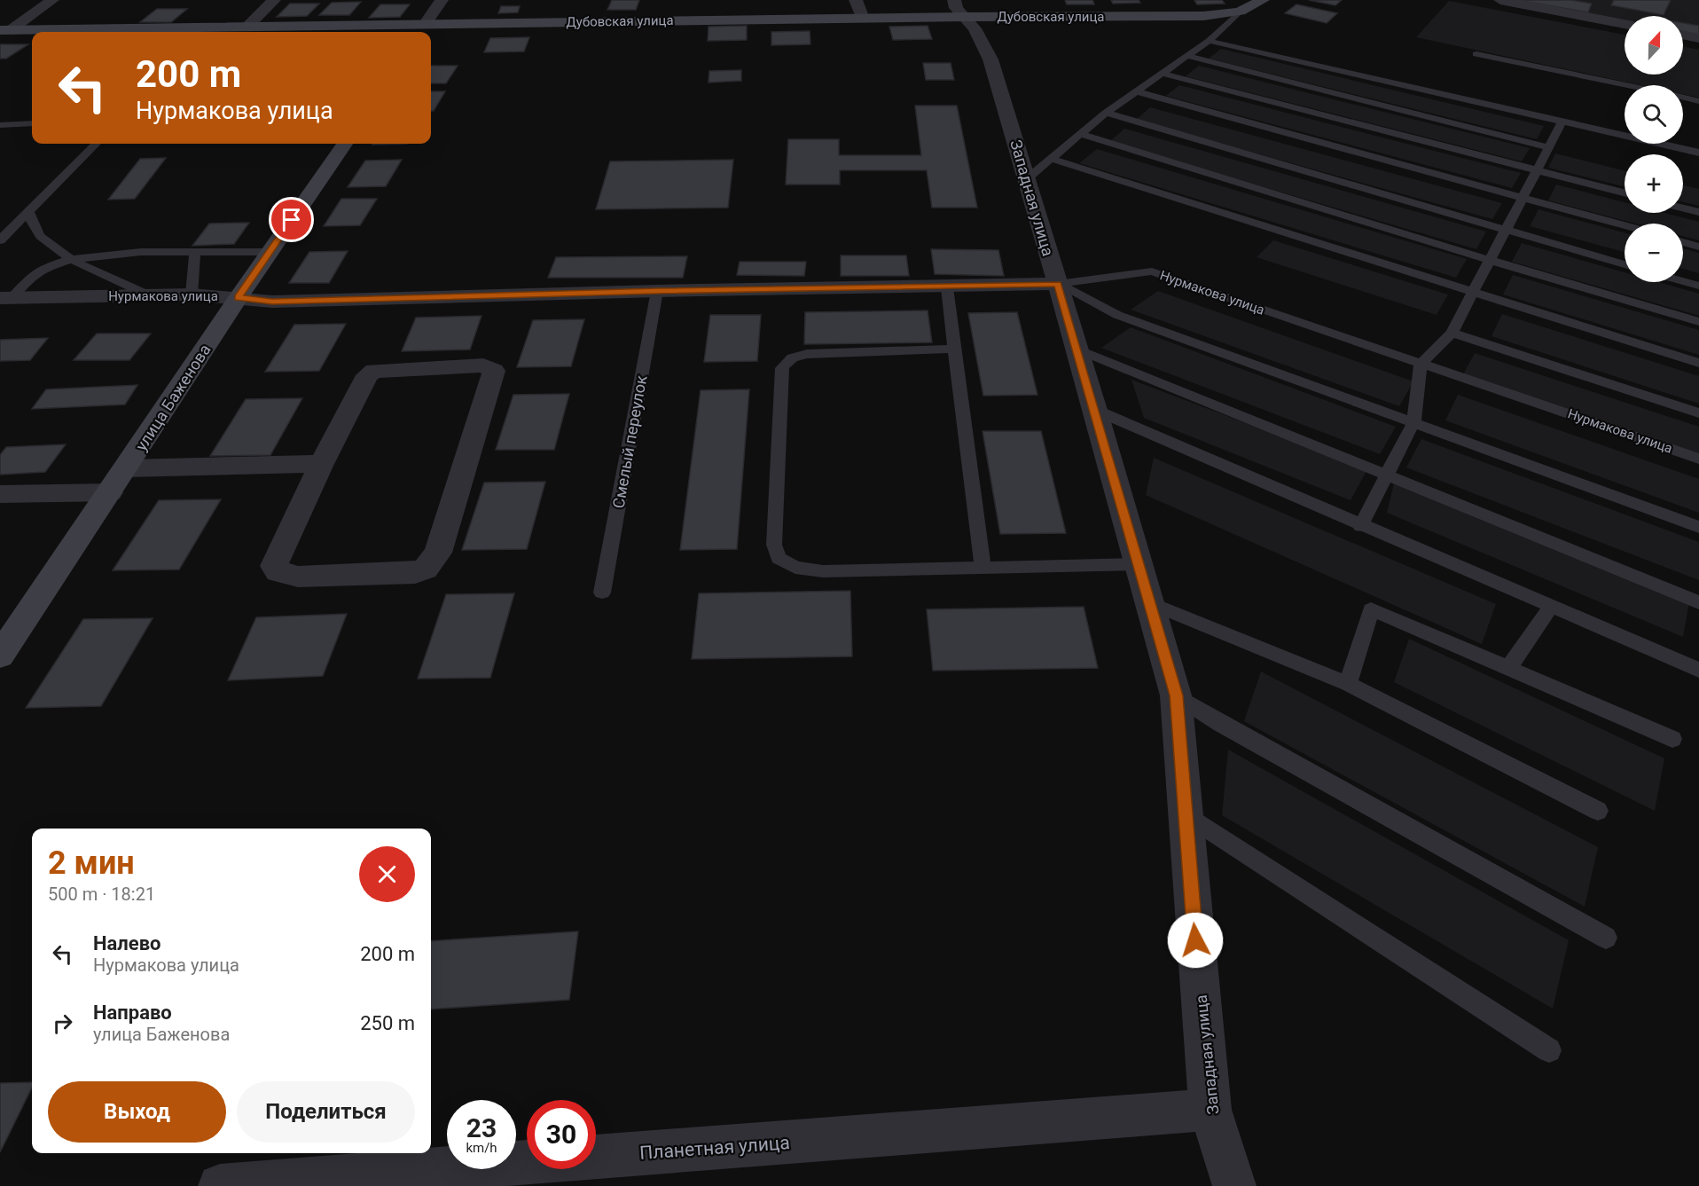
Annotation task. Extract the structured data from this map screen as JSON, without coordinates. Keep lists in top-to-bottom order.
{
  "streets": {
    "main road": ["Дубовская улица", "улица Баженова"],
    "street": ["Западная улица", "Нурмакова улица", "Планетная улица"],
    "lane": ["Смелый переулок"]
  },
  "crossings": [
    ["Дубовская улица", "Западная улица"],
    ["Западная улица", "Нурмакова улица"],
    ["Западная улица", "Планетная улица"],
    ["Нурмакова улица", "улица Баженова"],
    ["Нурмакова улица", "Смелый переулок"]
  ],
  "north": "top",
  "page": {
    "map_buttons": ["+", "−"],
    "turn": ["200 m", "Нурмакова улица"],
    "heading": ["2 мин", "500 m · 18:21"],
    "list": [
      {
        "name": "Налево",
        "note": "Нурмакова улица",
        "value": "200 m"
      },
      {
        "name": "Направо",
        "note": "улица Баженова",
        "value": "250 m"
      }
    ],
    "buttons": ["Выход", "Поделиться"],
    "speed": "23 km/h",
    "limit": "30"
  }
}
